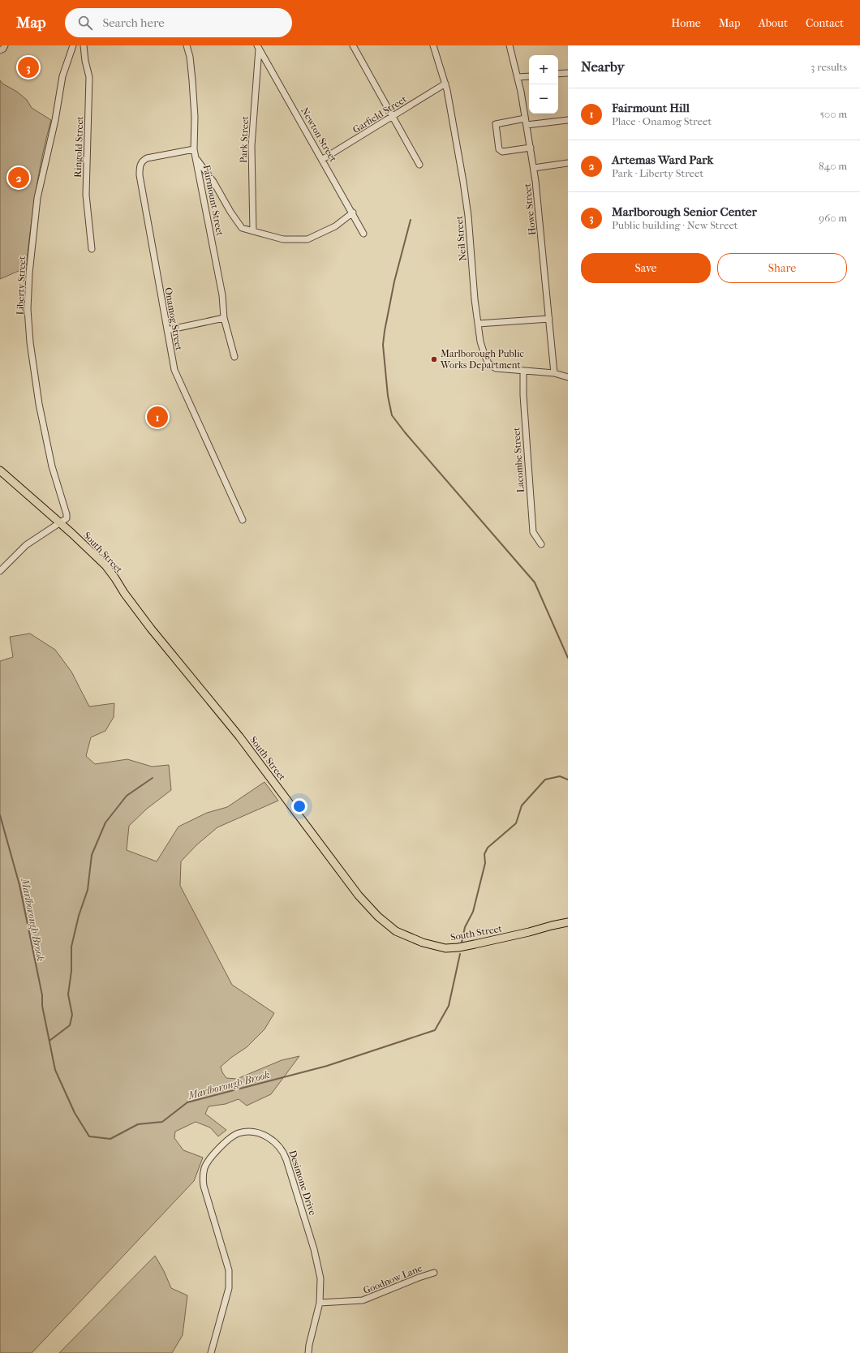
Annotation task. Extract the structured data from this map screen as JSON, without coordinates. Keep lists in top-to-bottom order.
{
  "streets": {
    "main road": ["South Street"],
    "street": [
      "Garfield Street",
      "Newton Street",
      "Park Street",
      "Ringold Street",
      "Fairmount Street",
      "Howe Street",
      "Neil Street",
      "Liberty Street",
      "Onamog Street",
      "Lacombe Street",
      "Desimone Drive",
      "Goodnow Lane"
    ]
  },
  "crossings": [
    ["Garfield Street", "Newton Street"],
    ["Garfield Street", "Neil Street"],
    ["Newton Street", "Park Street"],
    ["Fairmount Street", "Onamog Street"],
    ["Howe Street", "Neil Street"],
    ["Neil Street", "Lacombe Street"],
    ["Liberty Street", "South Street"],
    ["Desimone Drive", "Goodnow Lane"]
  ],
  "water": ["Marlborough Brook"],
  "places": ["Marlborough Public Works Department"],
  "page": {
    "header": "Map",
    "search": "Search here",
    "nav": [
      "Home",
      "Map",
      "About",
      "Contact"
    ],
    "heading": ["Nearby", "3 results"],
    "map_buttons": ["+", "−"],
    "pins": ["3", "2", "1"],
    "list": [
      {
        "mark": "1",
        "name": "Fairmount Hill",
        "note": "Place · Onamog Street",
        "value": "500 m"
      },
      {
        "mark": "2",
        "name": "Artemas Ward Park",
        "note": "Park · Liberty Street",
        "value": "840 m"
      },
      {
        "mark": "3",
        "name": "Marlborough Senior Center",
        "note": "Public building · New Street",
        "value": "960 m"
      }
    ],
    "buttons": ["Save", "Share"]
  }
}
